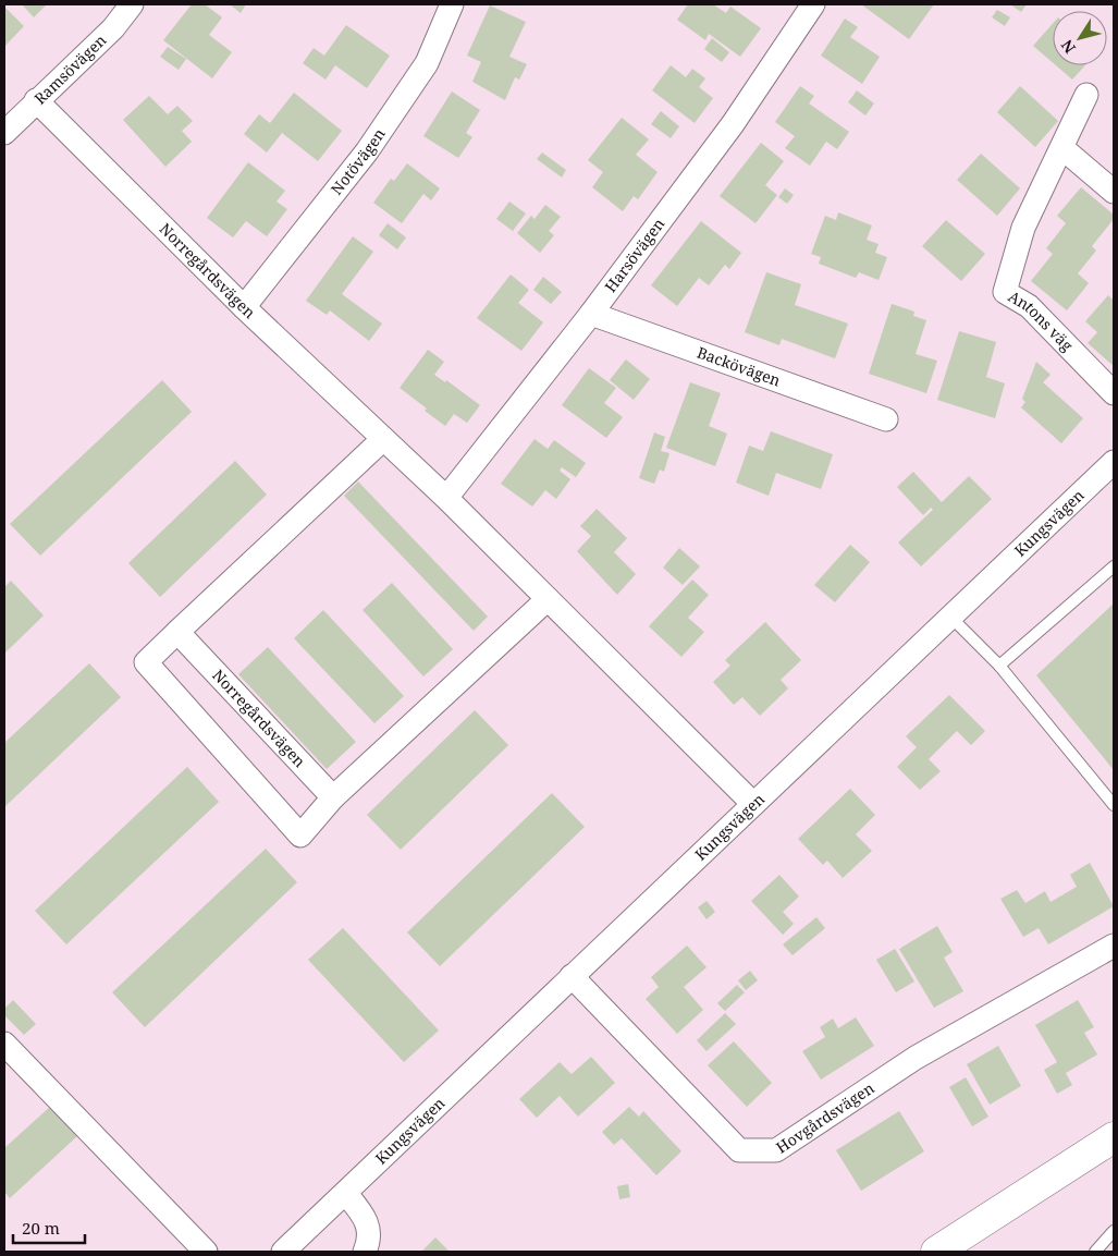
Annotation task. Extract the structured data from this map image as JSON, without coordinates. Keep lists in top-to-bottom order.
{
  "streets": {
    "street": [
      "Ramsövägen",
      "Notövägen",
      "Harsövägen",
      "Norregårdsvägen",
      "Antons väg",
      "Backövägen",
      "Kungsvägen",
      "Hovgårdsvägen"
    ]
  },
  "crossings": [
    ["Ramsövägen", "Norregårdsvägen"],
    ["Notövägen", "Norregårdsvägen"],
    ["Harsövägen", "Norregårdsvägen"],
    ["Harsövägen", "Backövägen"],
    ["Norregårdsvägen", "Kungsvägen"],
    ["Kungsvägen", "Hovgårdsvägen"]
  ],
  "scale_bar": "20 m",
  "north": "bottom left"
}
